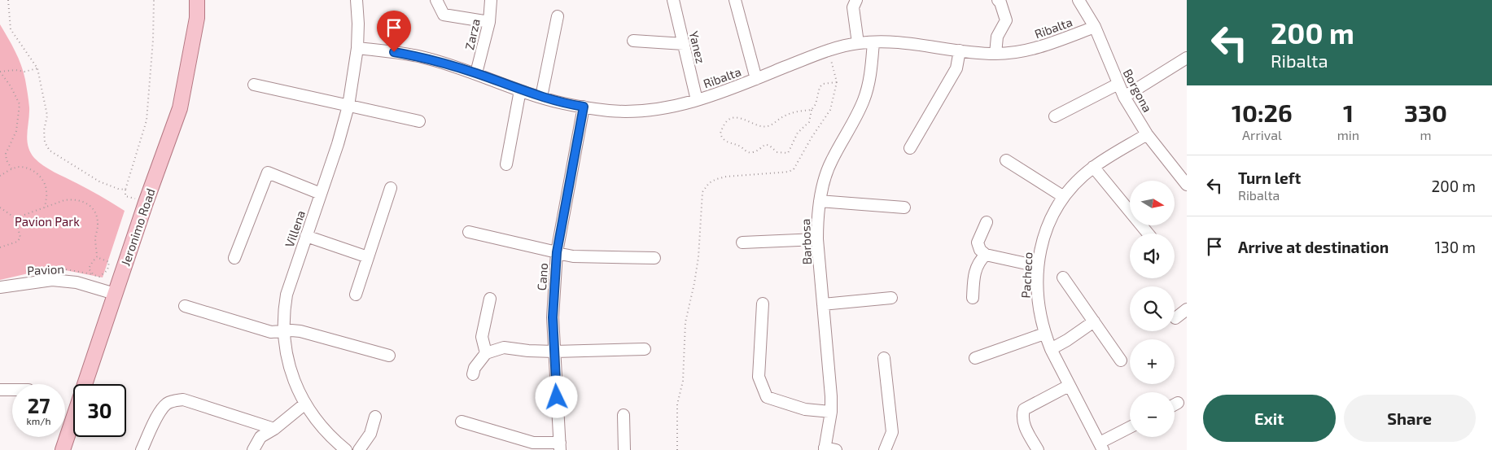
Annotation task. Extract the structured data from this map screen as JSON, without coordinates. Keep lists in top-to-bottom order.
{
  "streets": {
    "main road": ["Jeronimo Road"],
    "street": [
      "Ribalta",
      "Zarza",
      "Yanez",
      "Borgona",
      "Villena",
      "Barbosa",
      "Pavion",
      "Pacheco",
      "Cano"
    ]
  },
  "crossings": [
    ["Ribalta", "Zarza"],
    ["Ribalta", "Yanez"],
    ["Ribalta", "Borgona"],
    ["Ribalta", "Villena"],
    ["Ribalta", "Barbosa"],
    ["Ribalta", "Cano"],
    ["Borgona", "Pacheco"],
    ["Jeronimo Road", "Pavion"]
  ],
  "parks": ["Pavion Park"],
  "north": "right",
  "page": {
    "turn": ["200 m", "Ribalta"],
    "eta": [
      "10:26",
      "Arrival",
      "1",
      "min",
      "330",
      "m"
    ],
    "list": [
      {
        "name": "Turn left",
        "note": "Ribalta",
        "value": "200 m"
      },
      {
        "name": "Arrive at destination",
        "value": "130 m"
      }
    ],
    "map_buttons": ["+", "−"],
    "speed": "27 km/h",
    "limit": "30",
    "buttons": ["Exit", "Share"]
  }
}
